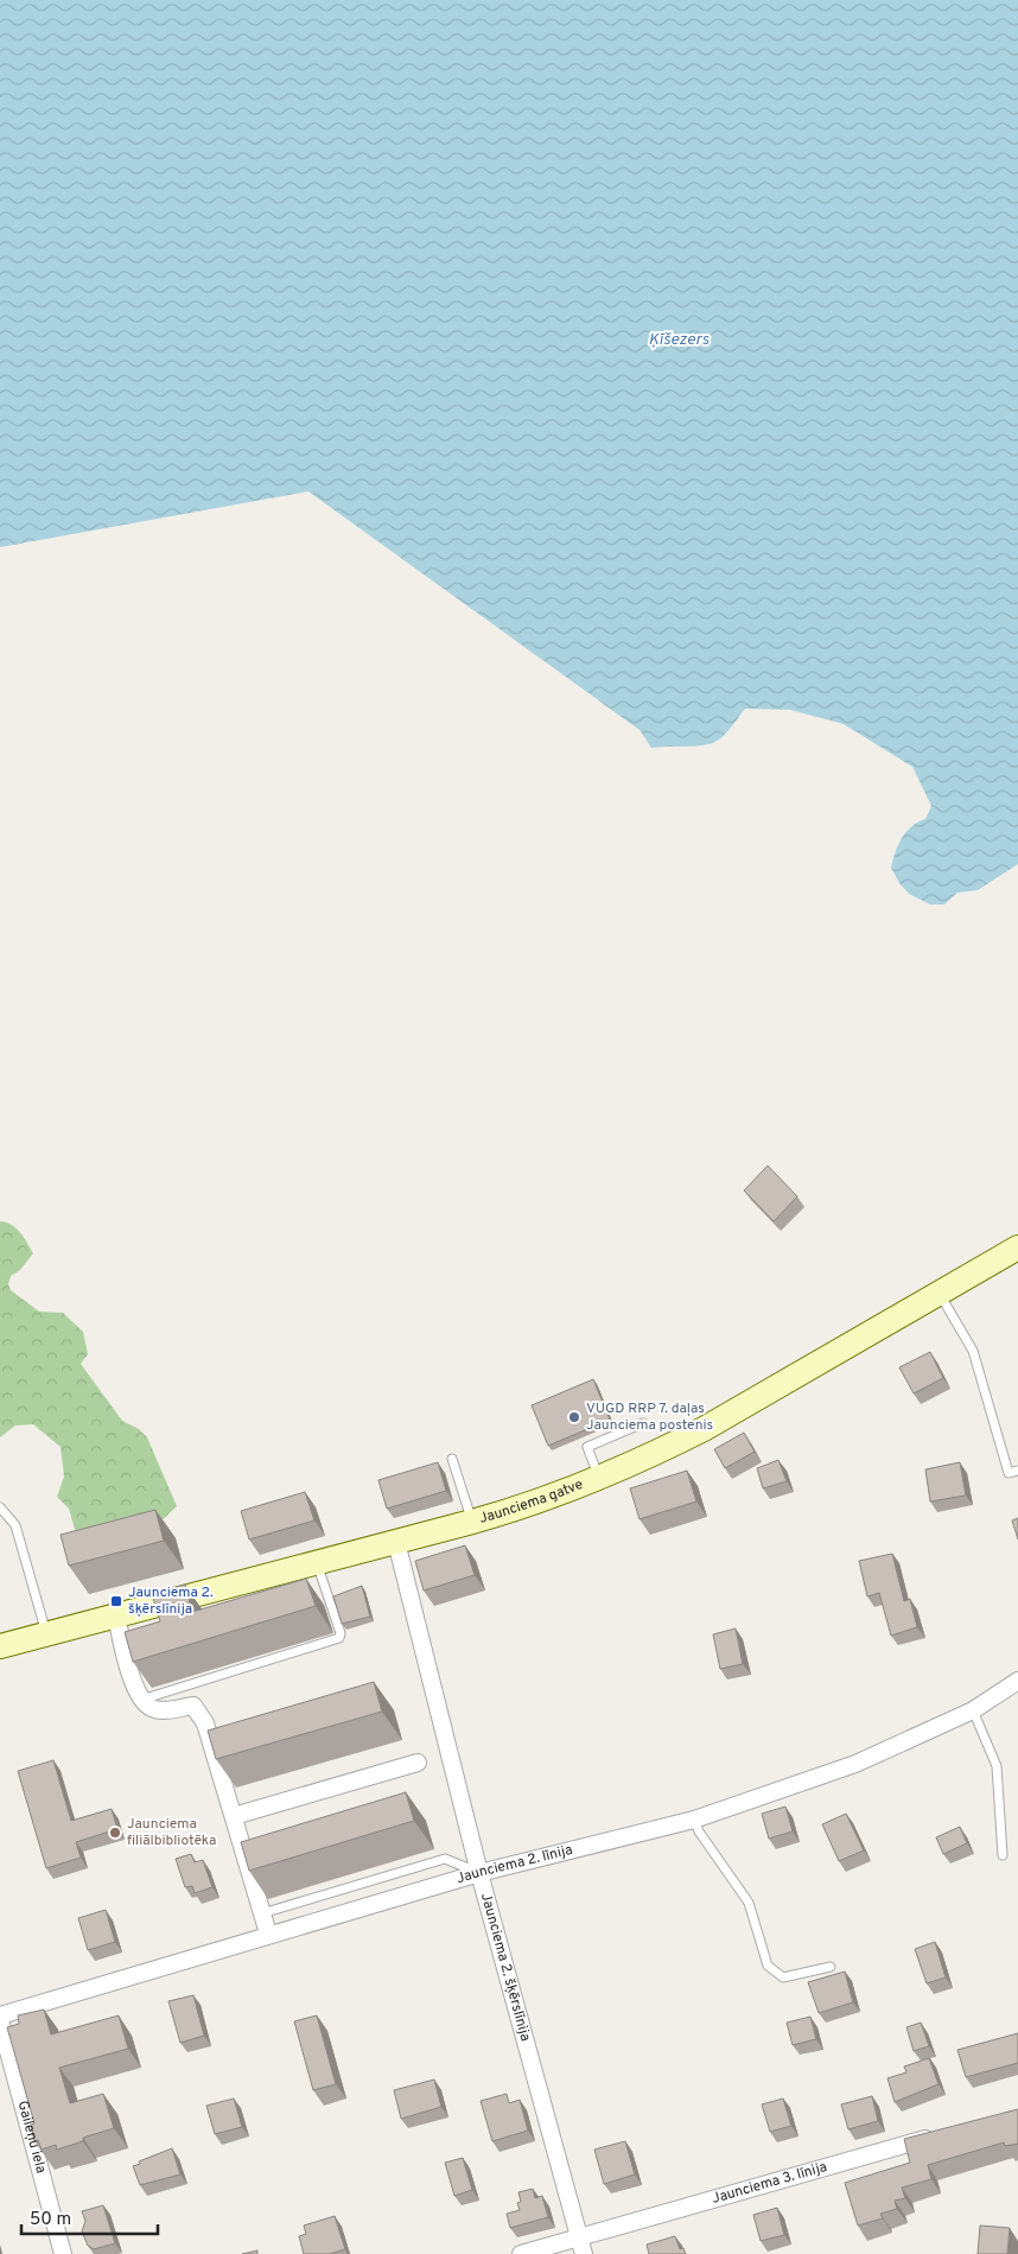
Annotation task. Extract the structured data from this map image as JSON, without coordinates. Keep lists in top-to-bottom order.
{
  "streets": {
    "main road": ["Jaunciema gatve"],
    "street": [
      "Jaunciema 2. līnija",
      "Jaunciema 2. šķērslīnija",
      "Gaileņu iela",
      "Jaunciema 3. līnija"
    ]
  },
  "crossings": [
    ["Jaunciema gatve", "Jaunciema 2. šķērslīnija"],
    ["Jaunciema 2. līnija", "Jaunciema 2. šķērslīnija"],
    ["Jaunciema 2. līnija", "Gaileņu iela"],
    ["Jaunciema 2. šķērslīnija", "Jaunciema 3. līnija"]
  ],
  "water": ["Ķīšezers"],
  "places": {
    "other": ["VUGD RRP 7. daļas Jaunciema postenis", "Jaunciema filiālbibliotēka"],
    "transit": ["Jaunciema 2. šķērslīnija"]
  },
  "scale_bar": "50 m"
}
